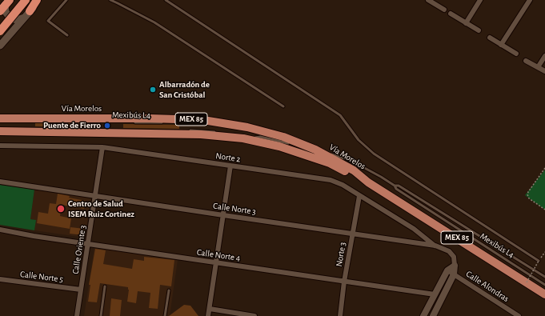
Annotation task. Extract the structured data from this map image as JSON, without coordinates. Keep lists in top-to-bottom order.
{
  "streets": {
    "main road": ["Vía Morelos", "MEX 85"],
    "street": [
      "Norte 2",
      "Calle Norte 3",
      "Calle Oriente 3",
      "Norte 3",
      "Calle Norte 4",
      "Calle Norte 5",
      "Calle Alondras"
    ],
    "lane": ["Mexibús L4"]
  },
  "crossings": [
    ["Vía Morelos", "Mexibús L4"],
    ["Vía Morelos", "MEX 85"],
    ["Norte 2", "Calle Norte 3"],
    ["Norte 2", "Calle Oriente 3"],
    ["Norte 2", "Norte 3"],
    ["Calle Norte 3", "Calle Oriente 3"],
    ["Calle Norte 3", "Norte 3"],
    ["Calle Oriente 3", "Calle Norte 4"],
    ["Calle Oriente 3", "Calle Norte 5"],
    ["Norte 3", "Calle Norte 4"]
  ],
  "places": ["Albarradón de San Cristóbal", "Puente de Fierro", "Centro de Salud ISEM Ruiz Cortinez"]
}
